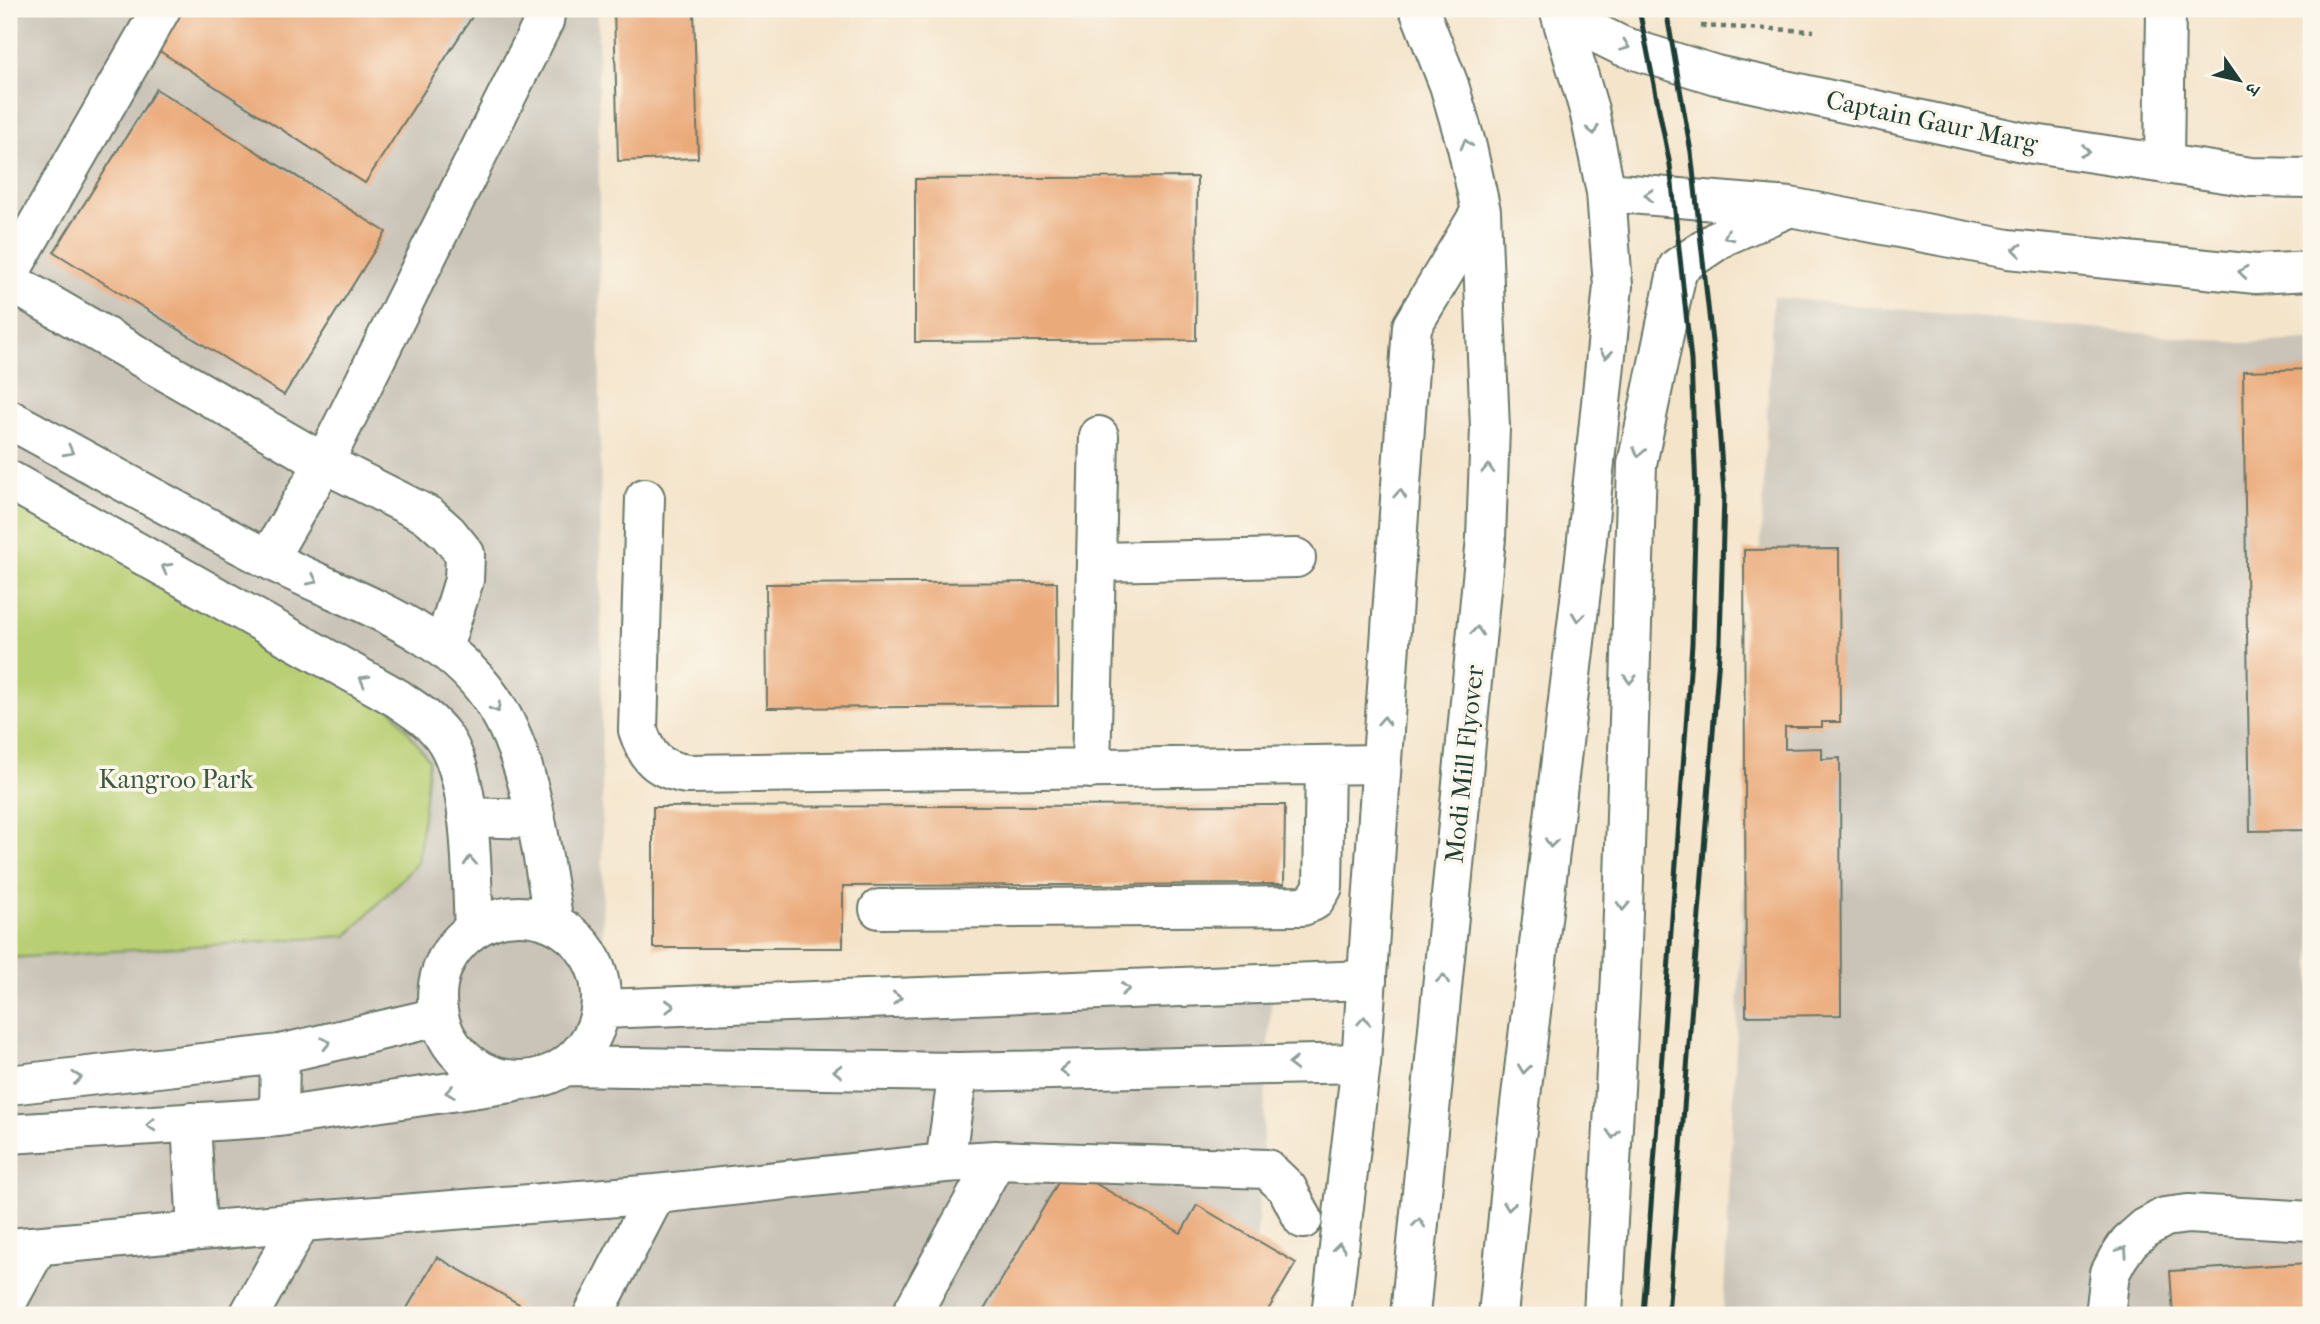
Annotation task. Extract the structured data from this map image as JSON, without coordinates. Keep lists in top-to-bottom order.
{
  "streets": {
    "main road": ["Captain Gaur Marg", "Modi Mill Flyover"]
  },
  "parks": ["Kangroo Park"],
  "north": "bottom right"
}
